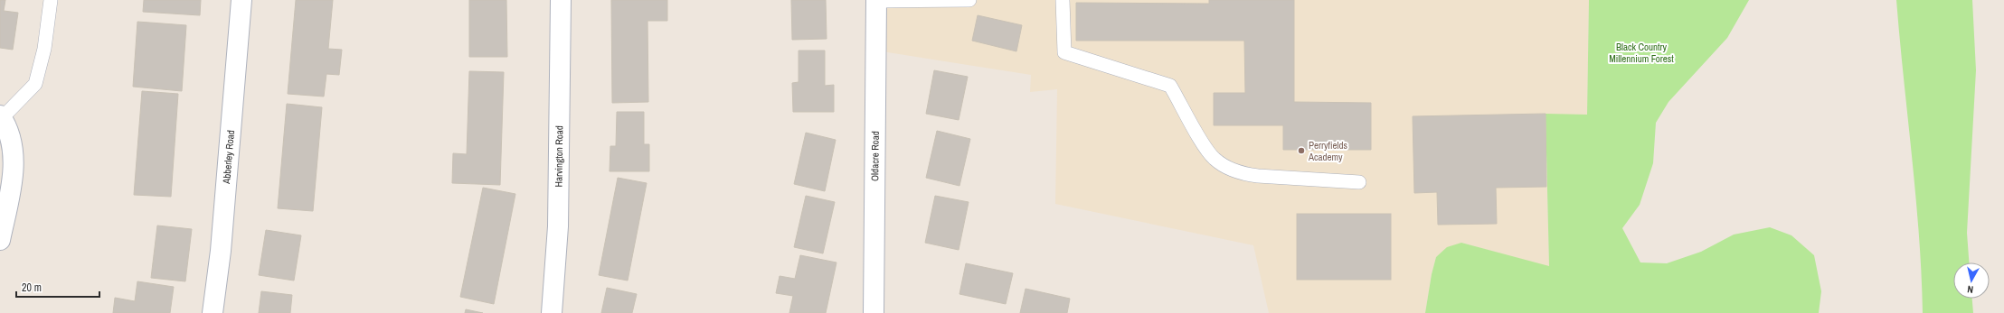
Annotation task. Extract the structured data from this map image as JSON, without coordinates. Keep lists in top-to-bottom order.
{
  "streets": {
    "street": ["Oldacre Road", "Abberley Road", "Harvington Road"]
  },
  "parks": ["Black Country Millennium Forest"],
  "places": ["Perryfields Academy"],
  "scale_bar": "20 m",
  "north": "bottom"
}
